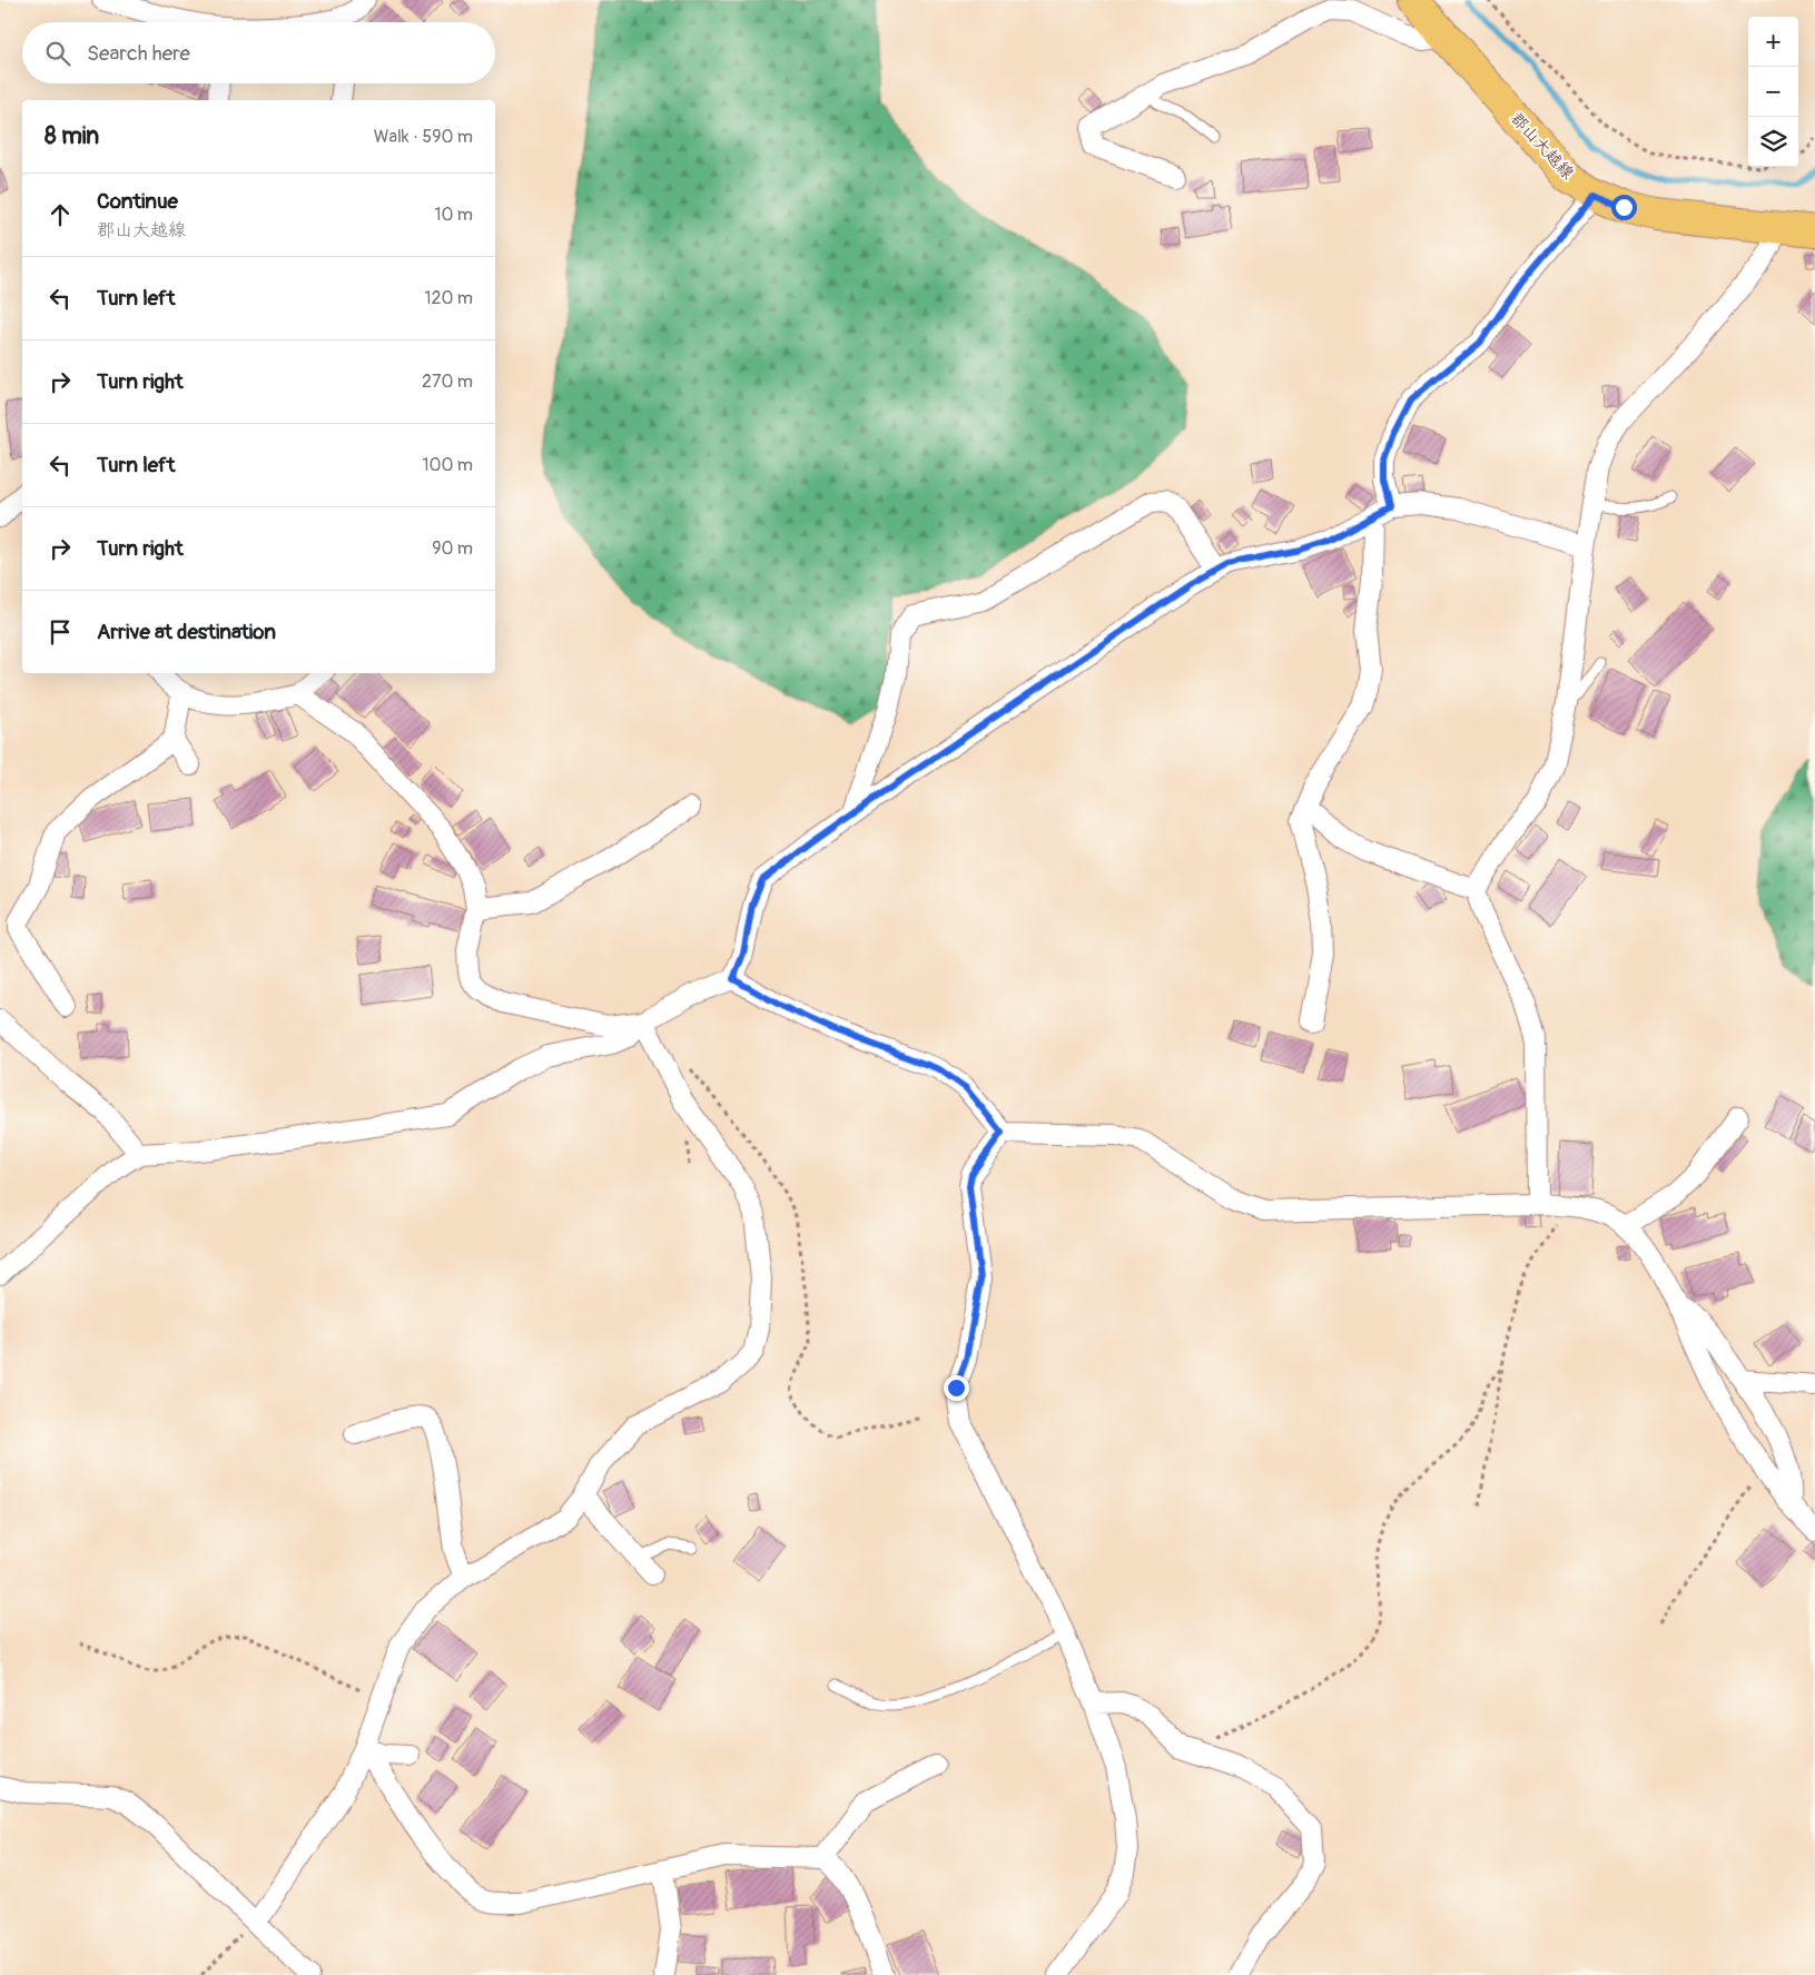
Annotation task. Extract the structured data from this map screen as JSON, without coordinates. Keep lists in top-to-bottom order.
{
  "streets": {
    "main road": ["郡山大越線"]
  },
  "page": {
    "map_buttons": ["+", "−"],
    "search": "Search here",
    "heading": ["8 min", "Walk · 590 m"],
    "list": [
      ["Continue", "郡山大越線", "10 m"],
      ["Turn left", "120 m"],
      ["Turn right", "270 m"],
      ["Turn left", "100 m"],
      ["Turn right", "90 m"],
      "Arrive at destination"
    ]
  }
}
